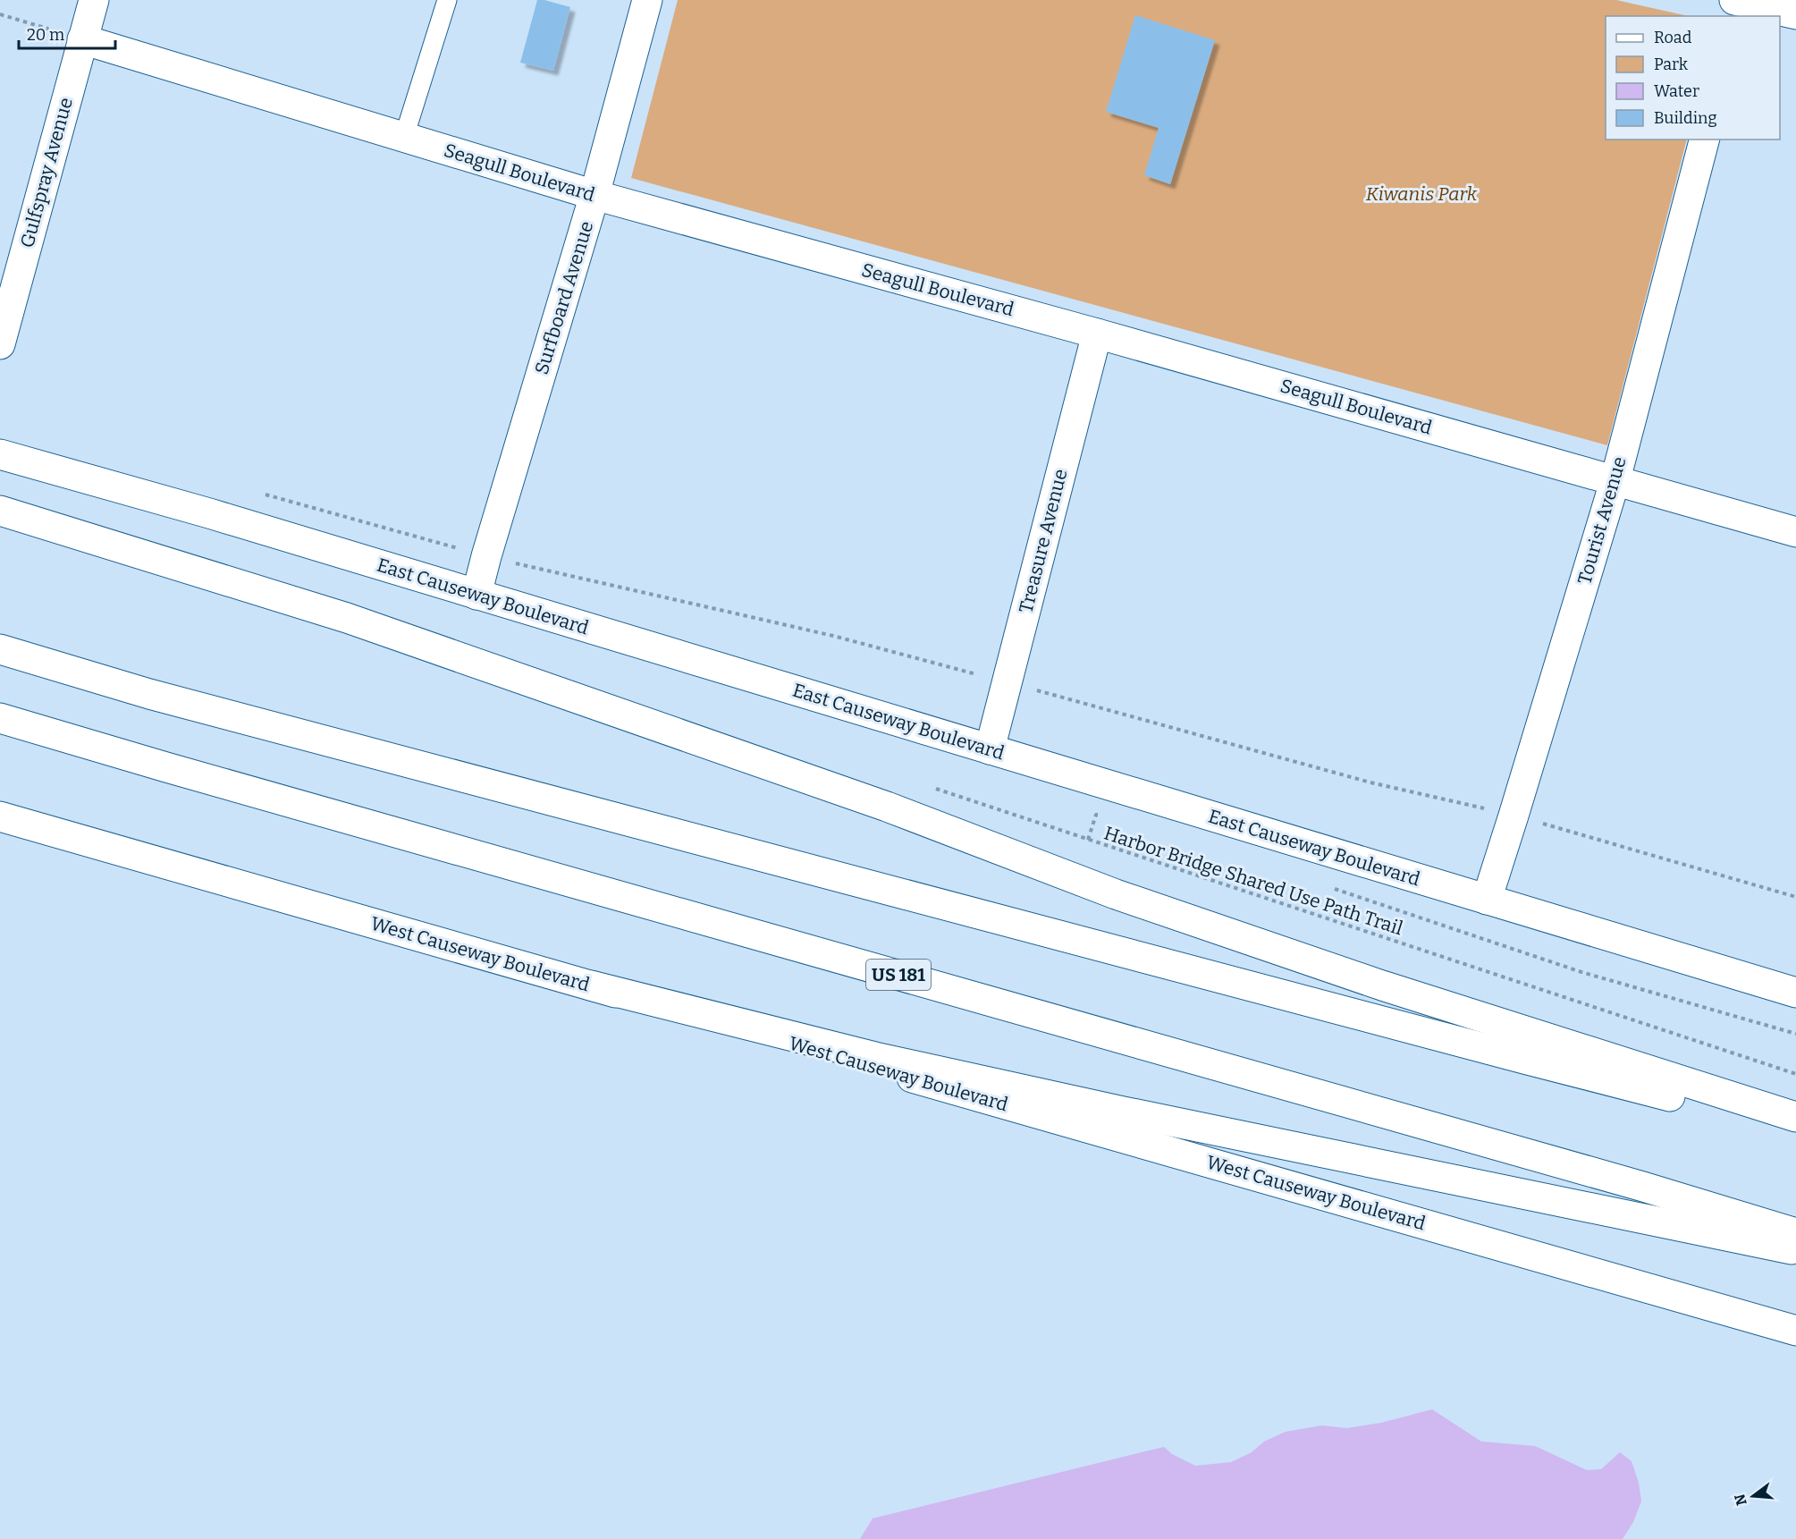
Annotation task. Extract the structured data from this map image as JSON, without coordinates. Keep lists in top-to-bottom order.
{
  "streets": {
    "main road": [
      "Gulfspray Avenue",
      "Seagull Boulevard",
      "Surfboard Avenue",
      "Tourist Avenue",
      "Treasure Avenue",
      "East Causeway Boulevard",
      "West Causeway Boulevard",
      "US 181"
    ],
    "path": ["Harbor Bridge Shared Use Path Trail"]
  },
  "crossings": [
    ["Gulfspray Avenue", "Seagull Boulevard"],
    ["Seagull Boulevard", "Surfboard Avenue"],
    ["Seagull Boulevard", "Tourist Avenue"],
    ["Seagull Boulevard", "Treasure Avenue"],
    ["Surfboard Avenue", "East Causeway Boulevard"],
    ["Tourist Avenue", "East Causeway Boulevard"],
    ["Treasure Avenue", "East Causeway Boulevard"]
  ],
  "parks": ["Kiwanis Park"],
  "legend": [
    "Road",
    "Park",
    "Water",
    "Building"
  ],
  "scale_bar": "20 m",
  "north": "left"
}
